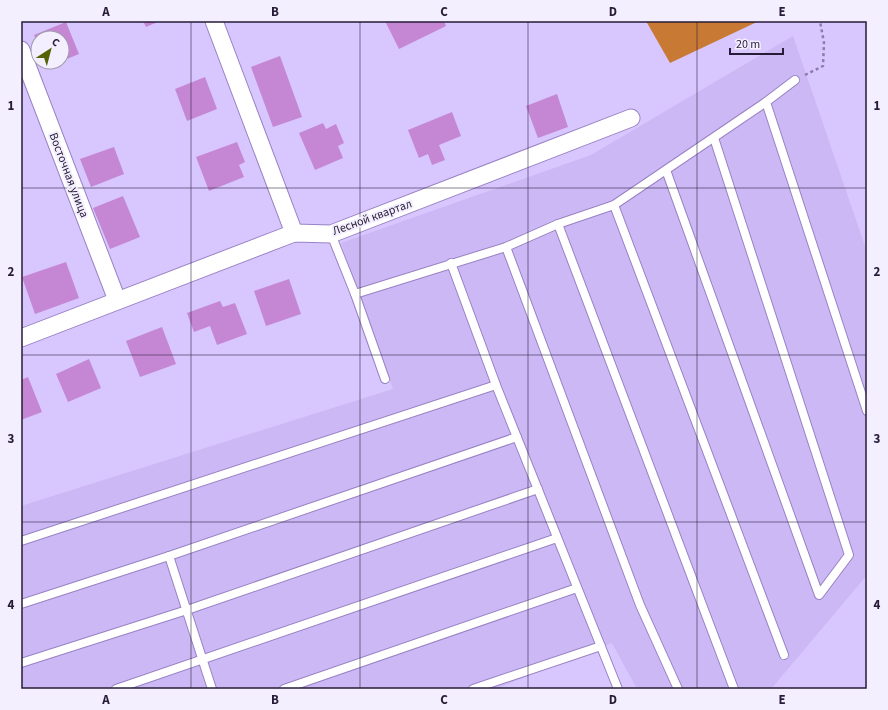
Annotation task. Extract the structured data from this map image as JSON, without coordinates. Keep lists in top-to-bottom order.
{
  "streets": {
    "street": ["Восточная улица", "Лесной квартал"]
  },
  "crossings": [
    ["Восточная улица", "Лесной квартал"]
  ],
  "scale_bar": "20 m",
  "north": "top right",
  "grid": {
    "columns": [
      "A",
      "B",
      "C",
      "D",
      "E"
    ],
    "rows": [
      "1",
      "2",
      "3",
      "4"
    ]
  }
}
